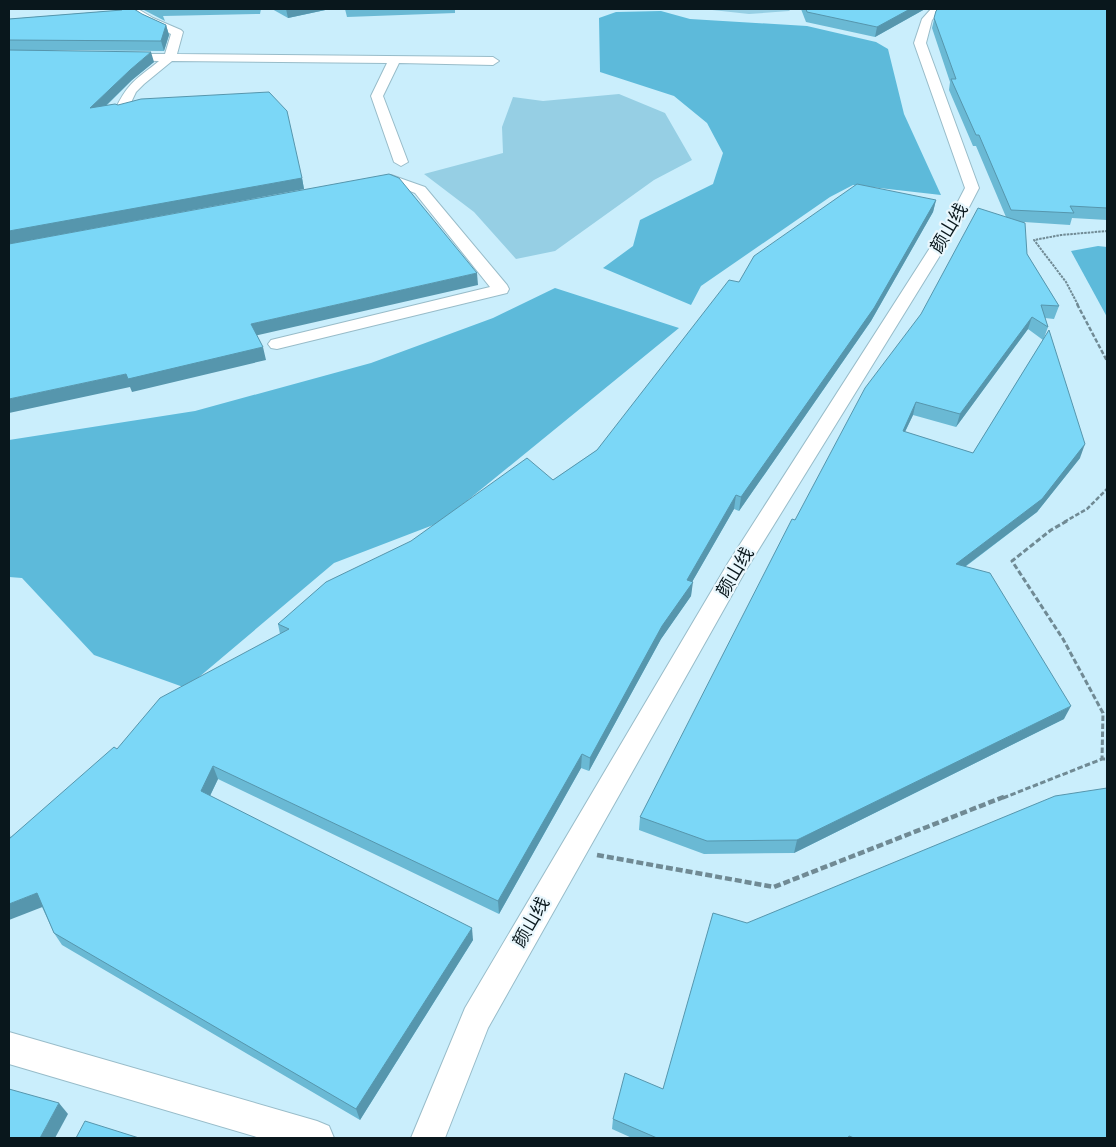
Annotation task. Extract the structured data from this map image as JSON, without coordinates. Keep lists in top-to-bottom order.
{
  "streets": {
    "street": ["颜山线"]
  }
}
